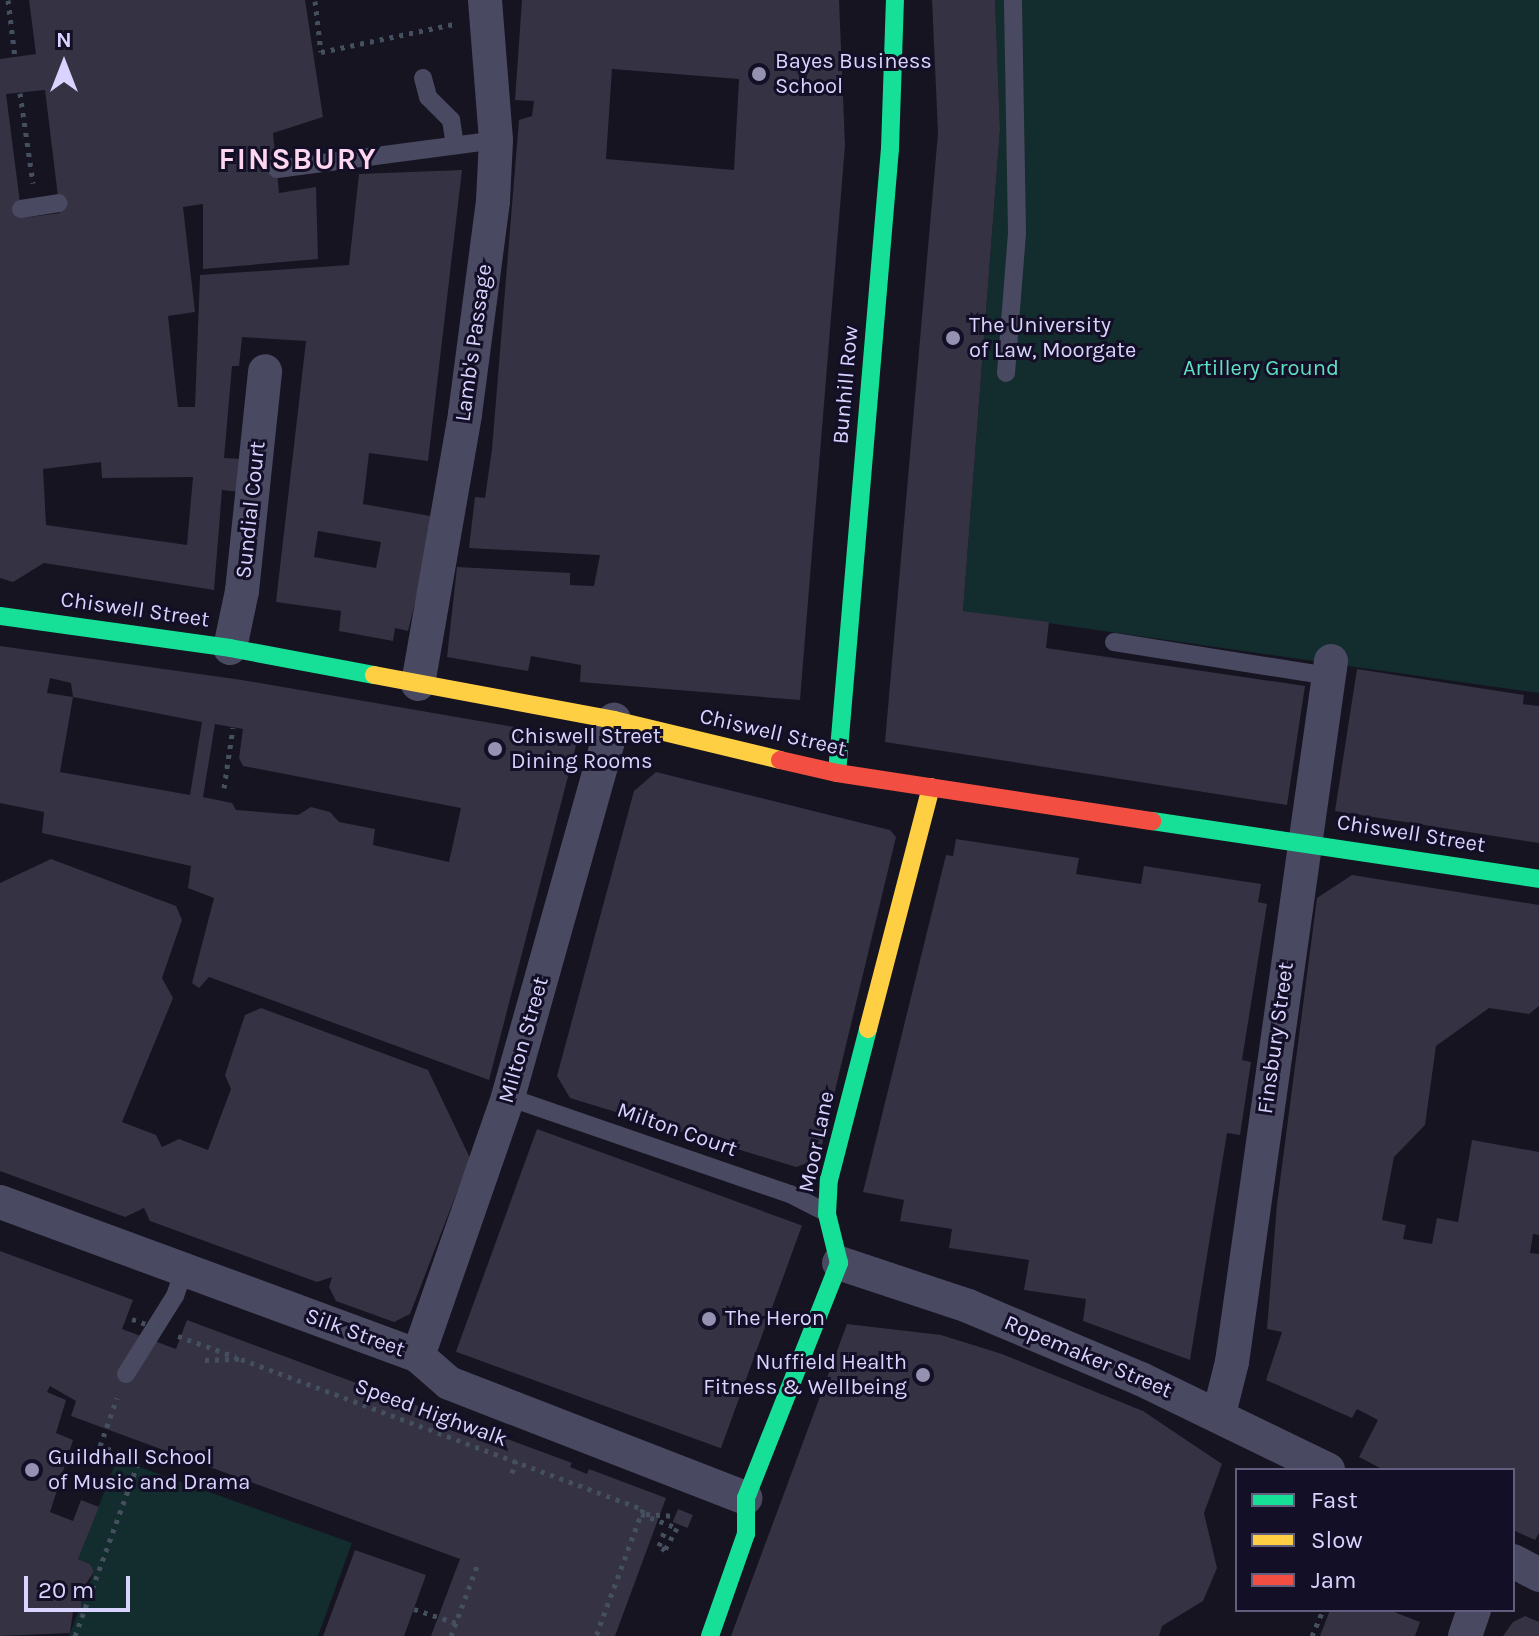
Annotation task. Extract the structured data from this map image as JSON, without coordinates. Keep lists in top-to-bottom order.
{
  "streets": {
    "main road": ["Bunhill Row", "Chiswell Street", "Moor Lane"],
    "street": [
      "Lamb's Passage",
      "Sundial Court",
      "Finsbury Street",
      "Milton Street",
      "Silk Street",
      "Ropemaker Street"
    ],
    "lane": ["Milton Court"],
    "path": ["Speed Highwalk"]
  },
  "crossings": [
    ["Lamb's Passage", "Chiswell Street"],
    ["Bunhill Row", "Chiswell Street"],
    ["Sundial Court", "Chiswell Street"],
    ["Chiswell Street", "Finsbury Street"],
    ["Chiswell Street", "Milton Street"],
    ["Chiswell Street", "Moor Lane"],
    ["Finsbury Street", "Ropemaker Street"],
    ["Milton Street", "Milton Court"],
    ["Milton Street", "Silk Street"],
    ["Milton Court", "Moor Lane"],
    ["Moor Lane", "Ropemaker Street"]
  ],
  "districts": ["FINSBURY"],
  "parks": ["Artillery Ground"],
  "places": [
    "Bayes Business School",
    "The University of Law, Moorgate",
    "Chiswell Street Dining Rooms",
    "The Heron",
    "Nuffield Health Fitness & Wellbeing",
    "Guildhall School of Music and Drama"
  ],
  "legend": ["Fast", "Slow", "Jam"],
  "scale_bar": "20 m",
  "north": "top"
}
